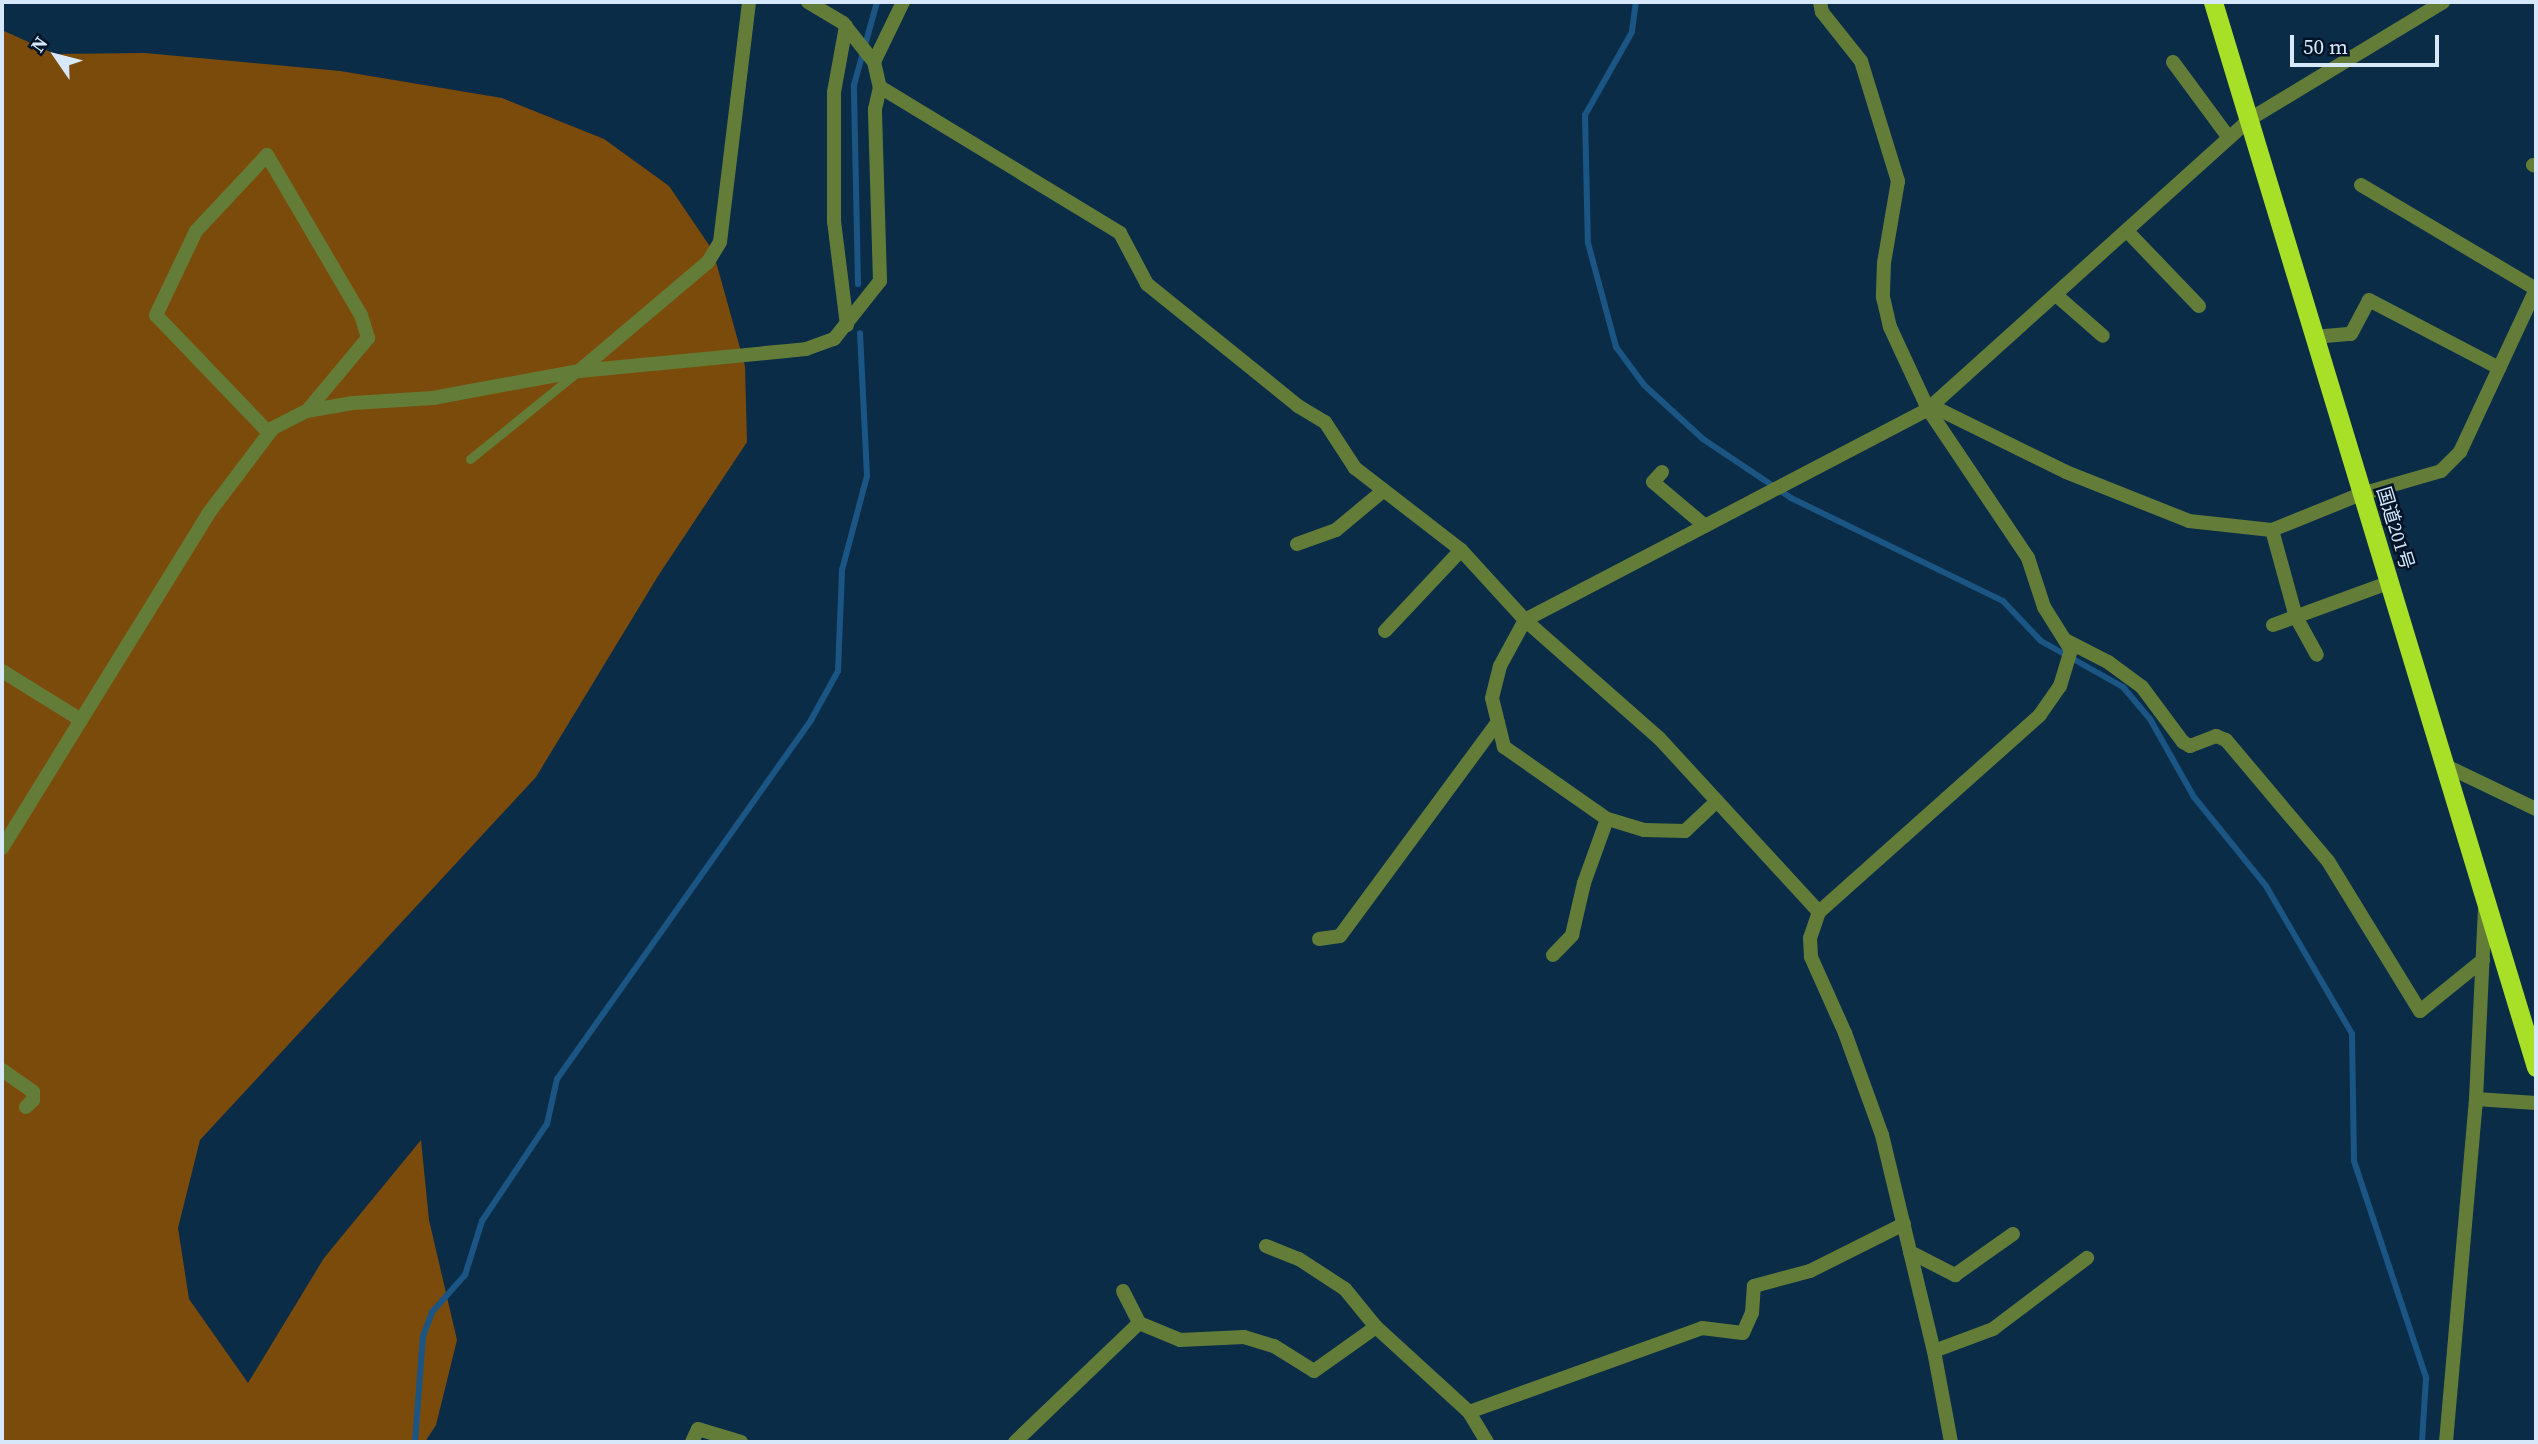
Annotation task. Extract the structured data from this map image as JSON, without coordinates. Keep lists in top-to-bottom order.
{
  "streets": {
    "highway": ["国道201号"]
  },
  "scale_bar": "50 m",
  "north": "top left"
}
